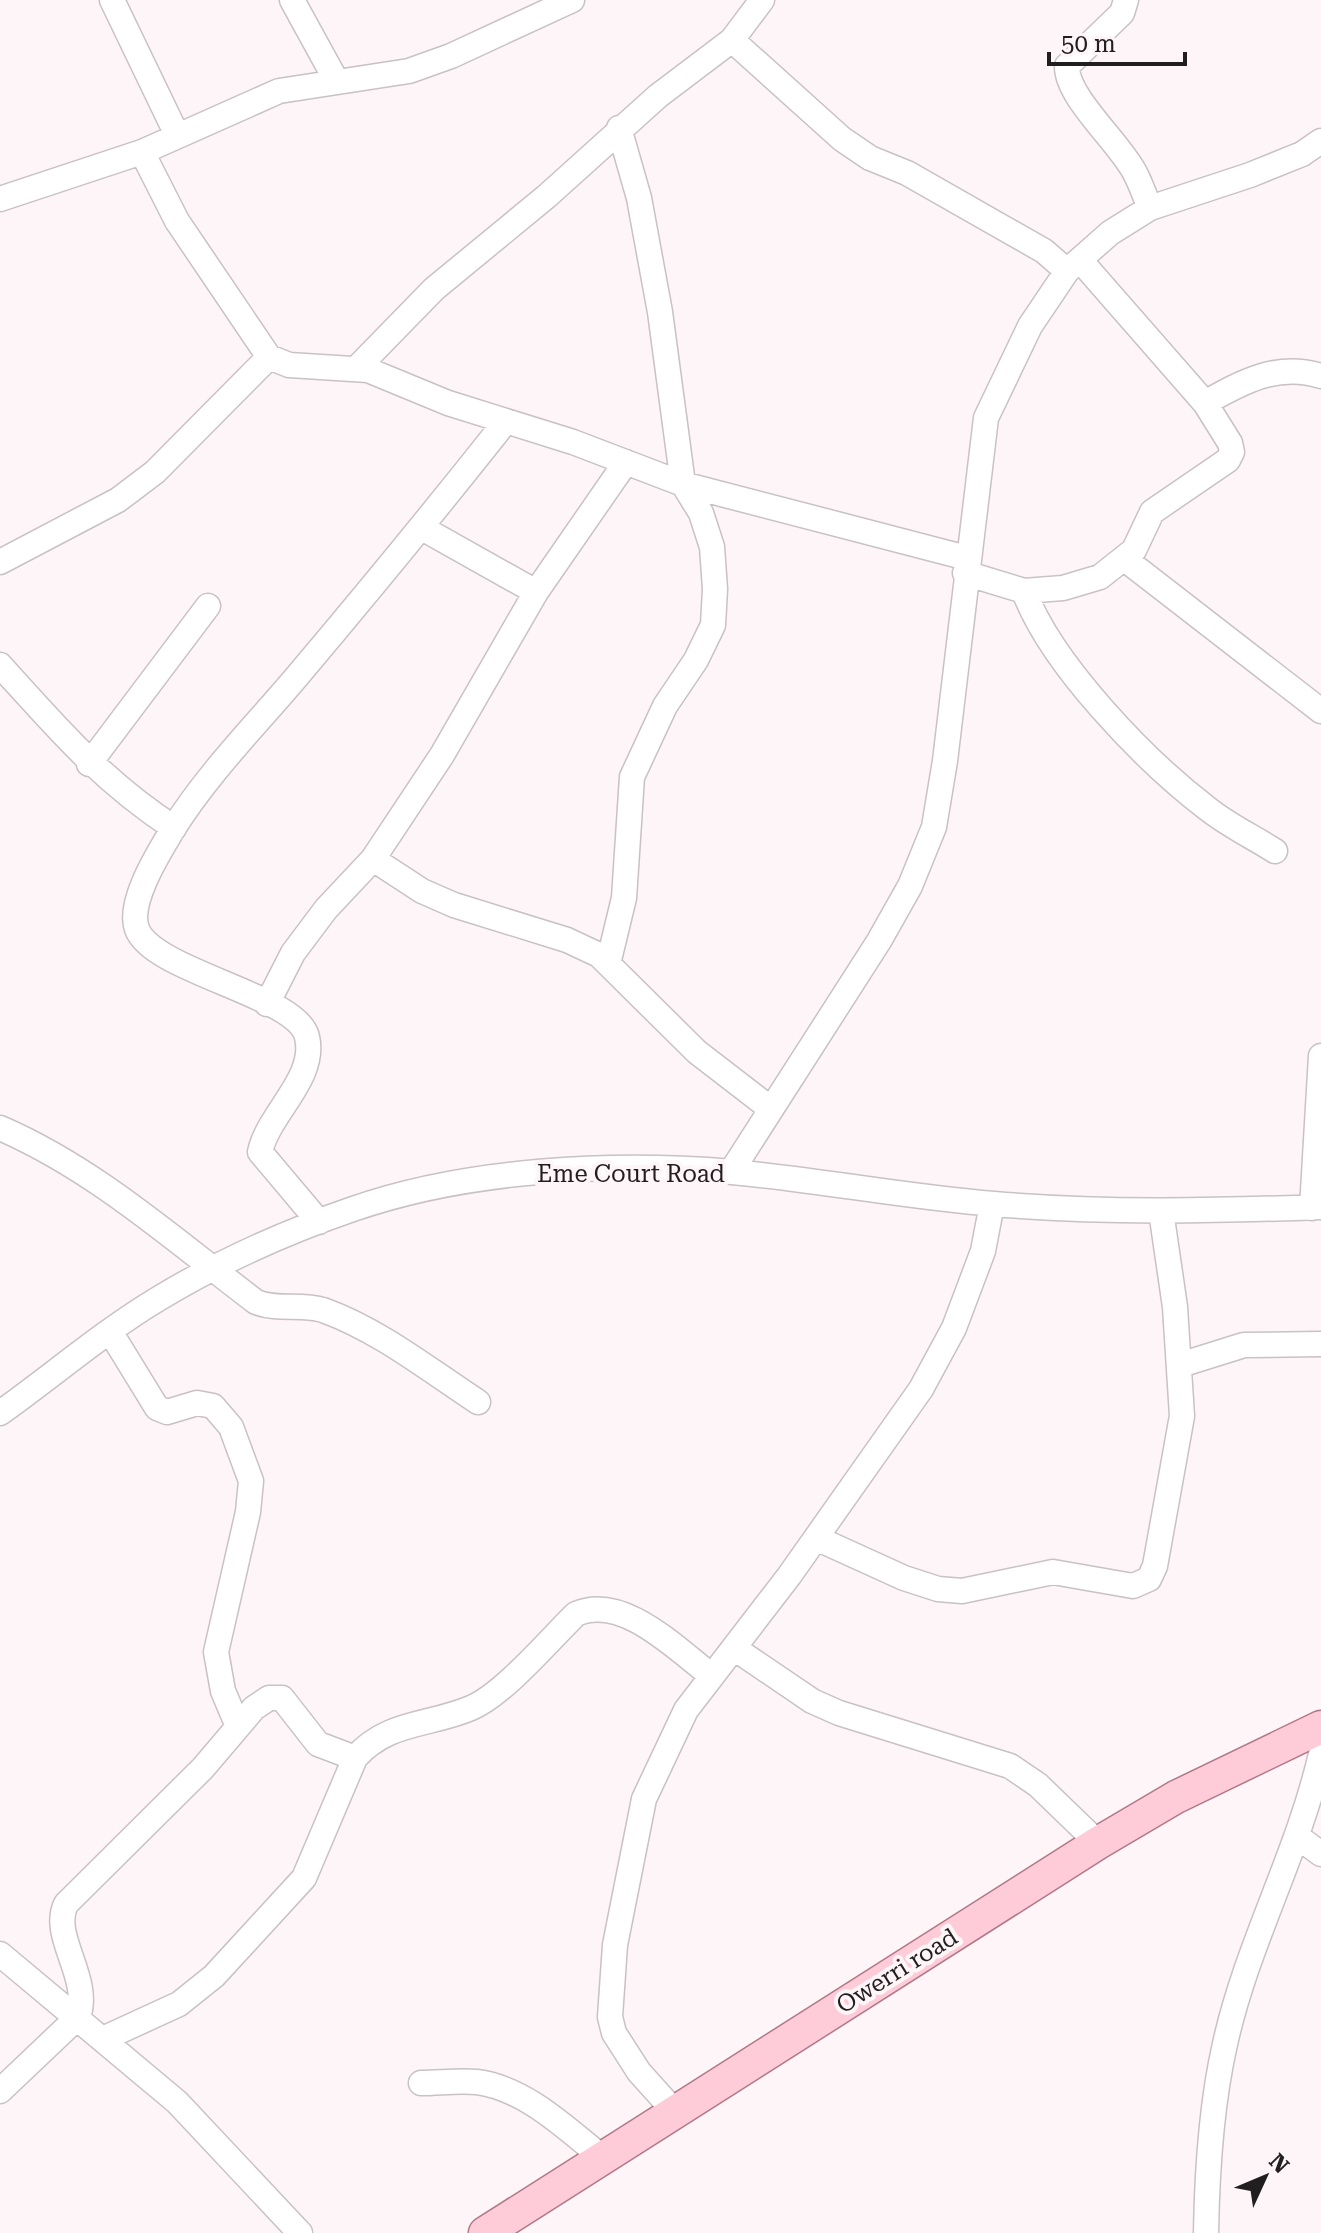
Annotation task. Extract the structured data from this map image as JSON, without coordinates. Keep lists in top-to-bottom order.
{
  "streets": {
    "main road": ["Owerri road"],
    "street": ["Eme Court Road"]
  },
  "scale_bar": "50 m",
  "north": "top right"
}
